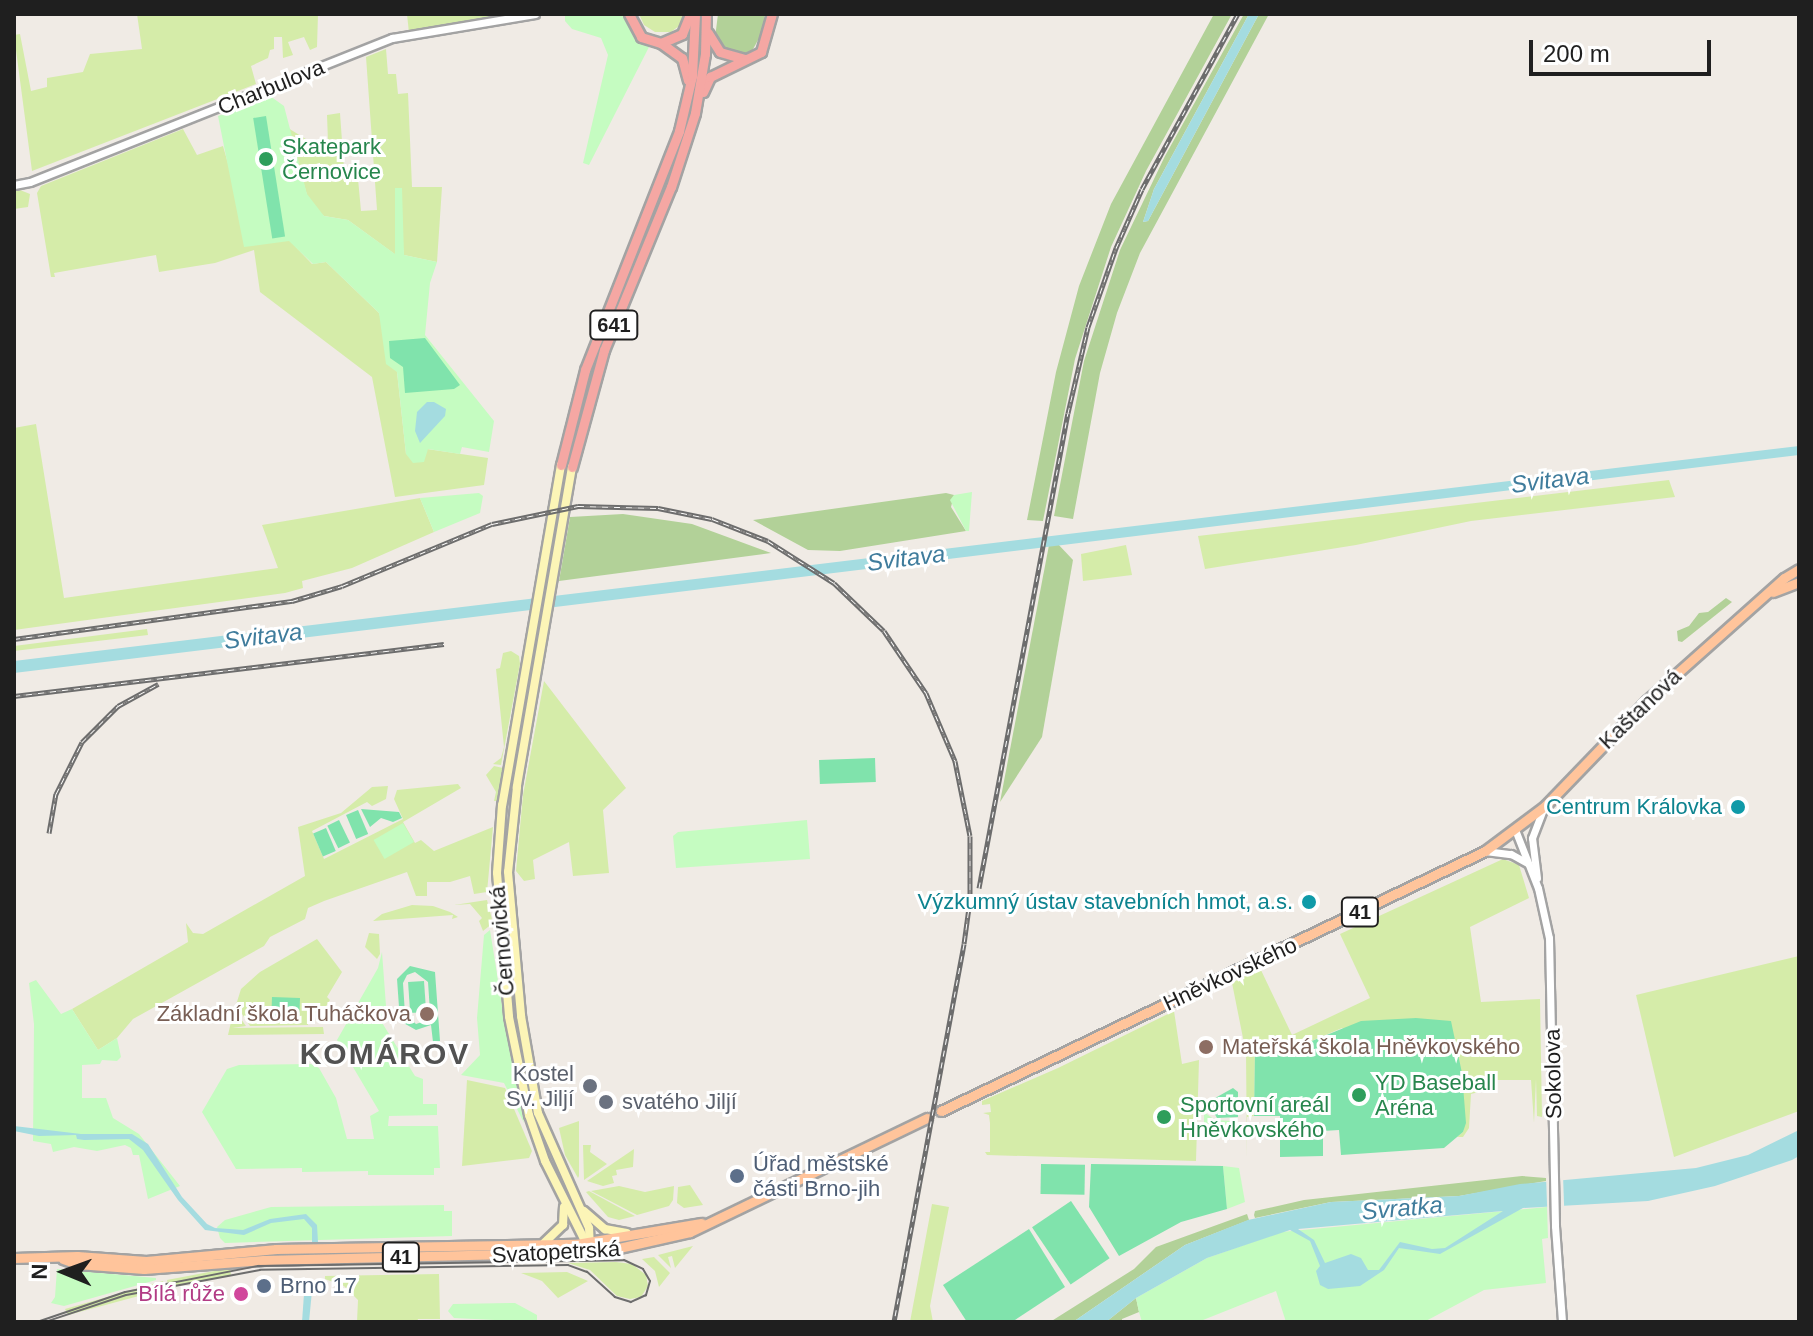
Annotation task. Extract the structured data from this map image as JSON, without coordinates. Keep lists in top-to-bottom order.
{
  "streets": {
    "highway": ["641"],
    "main road": [
      "Kaštanová",
      "41",
      "Černovická",
      "Hněvkovského",
      "Svatopetrská"
    ],
    "street": ["Charbulova", "Sokolova"]
  },
  "crossings": [
    ["641", "Černovická"],
    ["641", "Svatopetrská"],
    ["Kaštanová", "Hněvkovského"],
    ["Kaštanová", "Sokolova"],
    ["41", "Svatopetrská"],
    ["Černovická", "Svatopetrská"],
    ["Hněvkovského", "Sokolova"]
  ],
  "districts": ["KOMÁROV"],
  "water": ["Svitava", "Svratka"],
  "places": [
    "Skatepark Černovice",
    "Centrum Královka",
    "Výzkumný ústav stavebních hmot, a.s.",
    "Základní škola Tuháčkova",
    "Mateřská škola Hněvkovského",
    "Kostel Sv. Jiljí",
    "YD Baseball Aréna",
    "svatého Jiljí",
    "Sportovní areál Hněvkovského",
    "Úřad městské části Brno-jih",
    "Brno 17",
    "Bílá růže"
  ],
  "scale_bar": "200 m",
  "north": "left"
}
